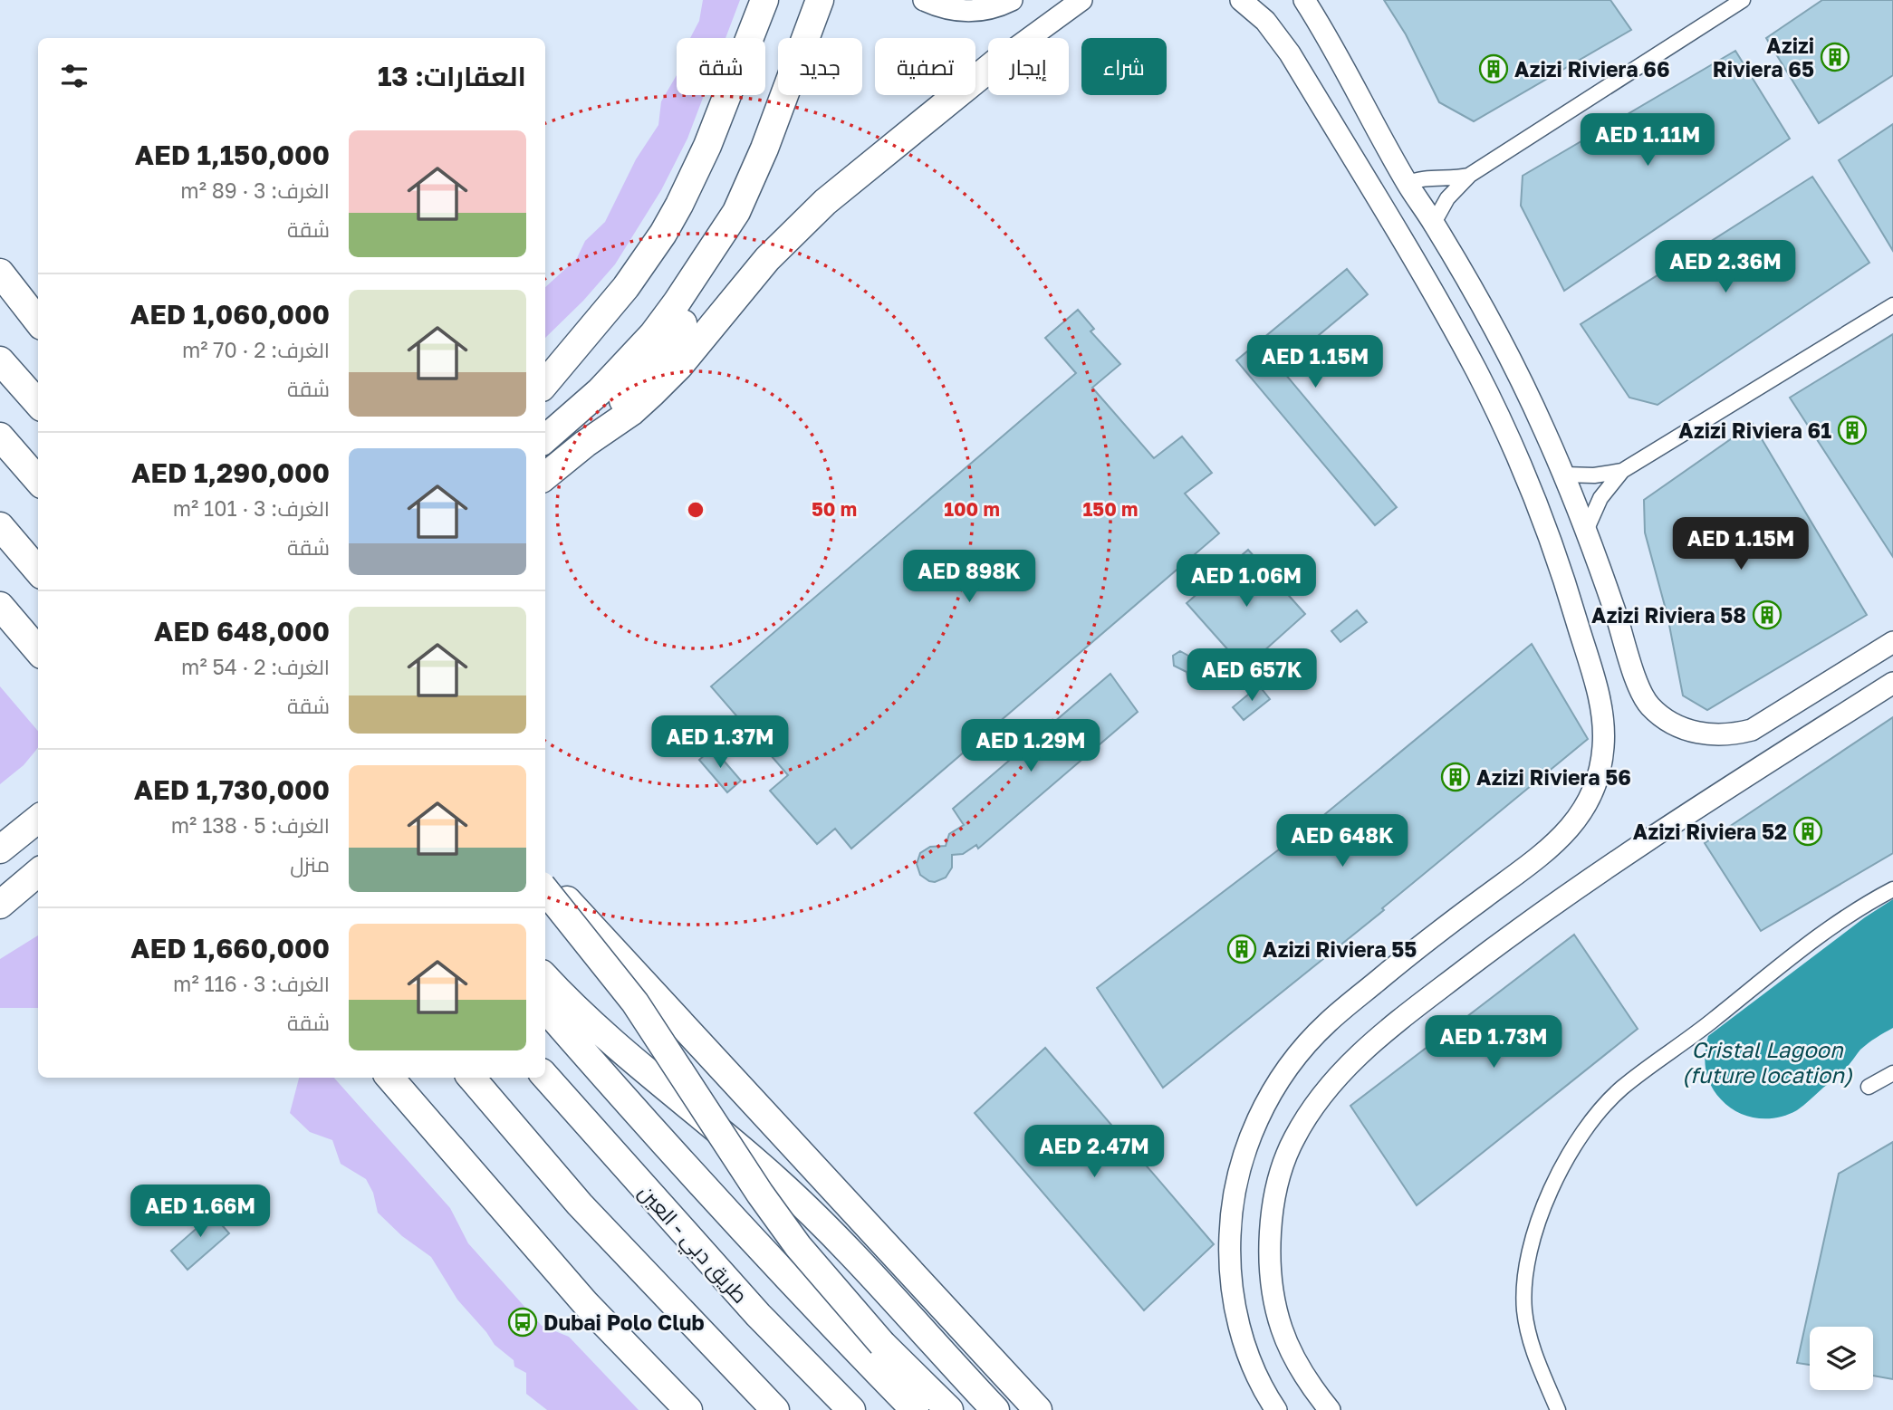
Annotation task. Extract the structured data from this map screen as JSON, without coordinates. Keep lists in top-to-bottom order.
{
  "streets": {
    "highway": ["طريق دبي - العين"]
  },
  "water": ["Cristal Lagoon (future location)"],
  "places": {
    "building": [
      "Azizi Riviera 65",
      "Azizi Riviera 66",
      "Azizi Riviera 61",
      "Azizi Riviera 58",
      "Azizi Riviera 56",
      "Azizi Riviera 52",
      "Azizi Riviera 55"
    ],
    "bus stop": ["Dubai Polo Club"]
  },
  "page": {
    "chip": [
      "شراء",
      "إيجار",
      "تصفية",
      "جديد",
      "شقة"
    ],
    "heading": "العقارات: 13",
    "price": [
      "AED 1.11M",
      "AED 2.36M",
      "AED 1.15M",
      "AED 1.15M",
      "AED 898K",
      "AED 1.06M",
      "AED 657K",
      "AED 1.37M",
      "AED 1.29M",
      "AED 648K",
      "AED 1.73M",
      "AED 2.47M",
      "AED 1.66M"
    ],
    "list": [
      {
        "name": "AED 1,150,000",
        "note": "الغرف: 3 · 89 m² · شقة"
      },
      {
        "name": "AED 1,060,000",
        "note": "الغرف: 2 · 70 m² · شقة"
      },
      {
        "name": "AED 1,290,000",
        "note": "الغرف: 3 · 101 m² · شقة"
      },
      {
        "name": "AED 648,000",
        "note": "الغرف: 2 · 54 m² · شقة"
      },
      {
        "name": "AED 1,730,000",
        "note": "الغرف: 5 · 138 m² · منزل"
      },
      {
        "name": "AED 1,660,000",
        "note": "الغرف: 3 · 116 m² · شقة"
      }
    ]
  },
  "rings": ["50 m", "100 m", "150 m"]
}
